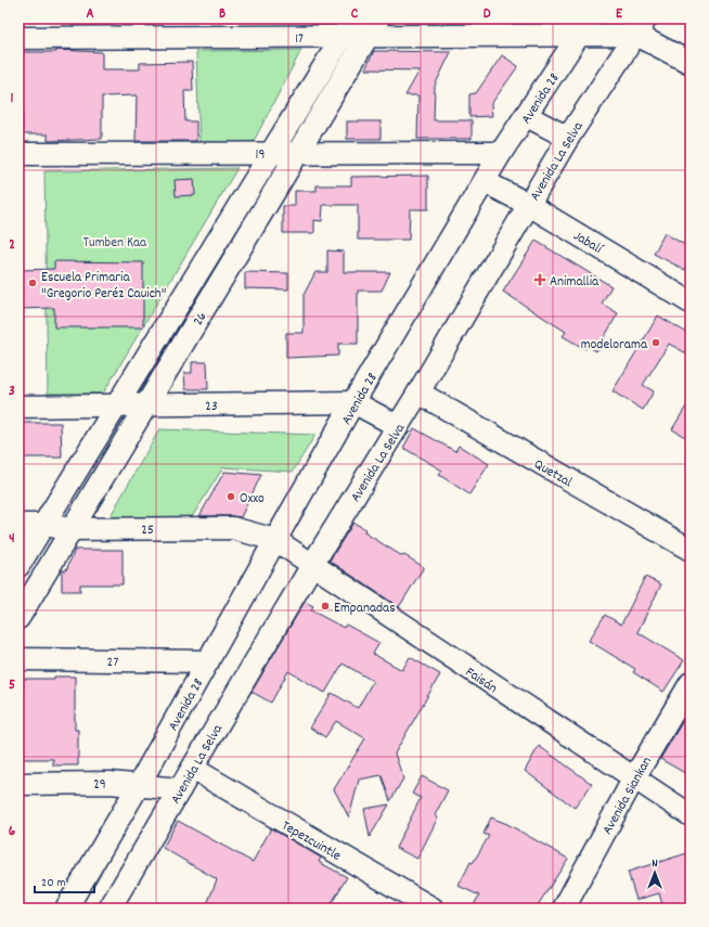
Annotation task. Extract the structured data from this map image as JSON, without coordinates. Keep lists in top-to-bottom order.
{
  "streets": {
    "street": [
      "17",
      "Avenida 28",
      "19",
      "Avenida La Selva",
      "Jabalí",
      "26",
      "23",
      "Quetzal",
      "25",
      "27",
      "Faisán",
      "29",
      "Avenida Siankan",
      "Tepezcuintle"
    ]
  },
  "crossings": [
    ["17", "Avenida 28"],
    ["17", "Avenida La Selva"],
    ["17", "26"],
    ["Avenida 28", "19"],
    ["Avenida 28", "Jabalí"],
    ["Avenida 28", "23"],
    ["Avenida 28", "25"],
    ["Avenida 28", "27"],
    ["Avenida 28", "Faisán"],
    ["Avenida 28", "29"],
    ["19", "26"],
    ["Avenida La Selva", "Jabalí"],
    ["Avenida La Selva", "23"],
    ["Avenida La Selva", "Quetzal"],
    ["Avenida La Selva", "Faisán"],
    ["Avenida La Selva", "29"],
    ["Avenida La Selva", "Tepezcuintle"],
    ["26", "23"],
    ["26", "25"],
    ["25", "Faisán"],
    ["Faisán", "Avenida Siankan"]
  ],
  "parks": ["Tumben Kaa"],
  "places": {
    "health": ["Animallia"],
    "other": [
      "Escuela Primaria \"Gregorio Peréz Cauich\"",
      "modelorama",
      "Oxxo",
      "Empanadas"
    ]
  },
  "scale_bar": "20 m",
  "north": "top",
  "grid": {
    "columns": [
      "A",
      "B",
      "C",
      "D",
      "E"
    ],
    "rows": [
      "1",
      "2",
      "3",
      "4",
      "5",
      "6"
    ]
  }
}
